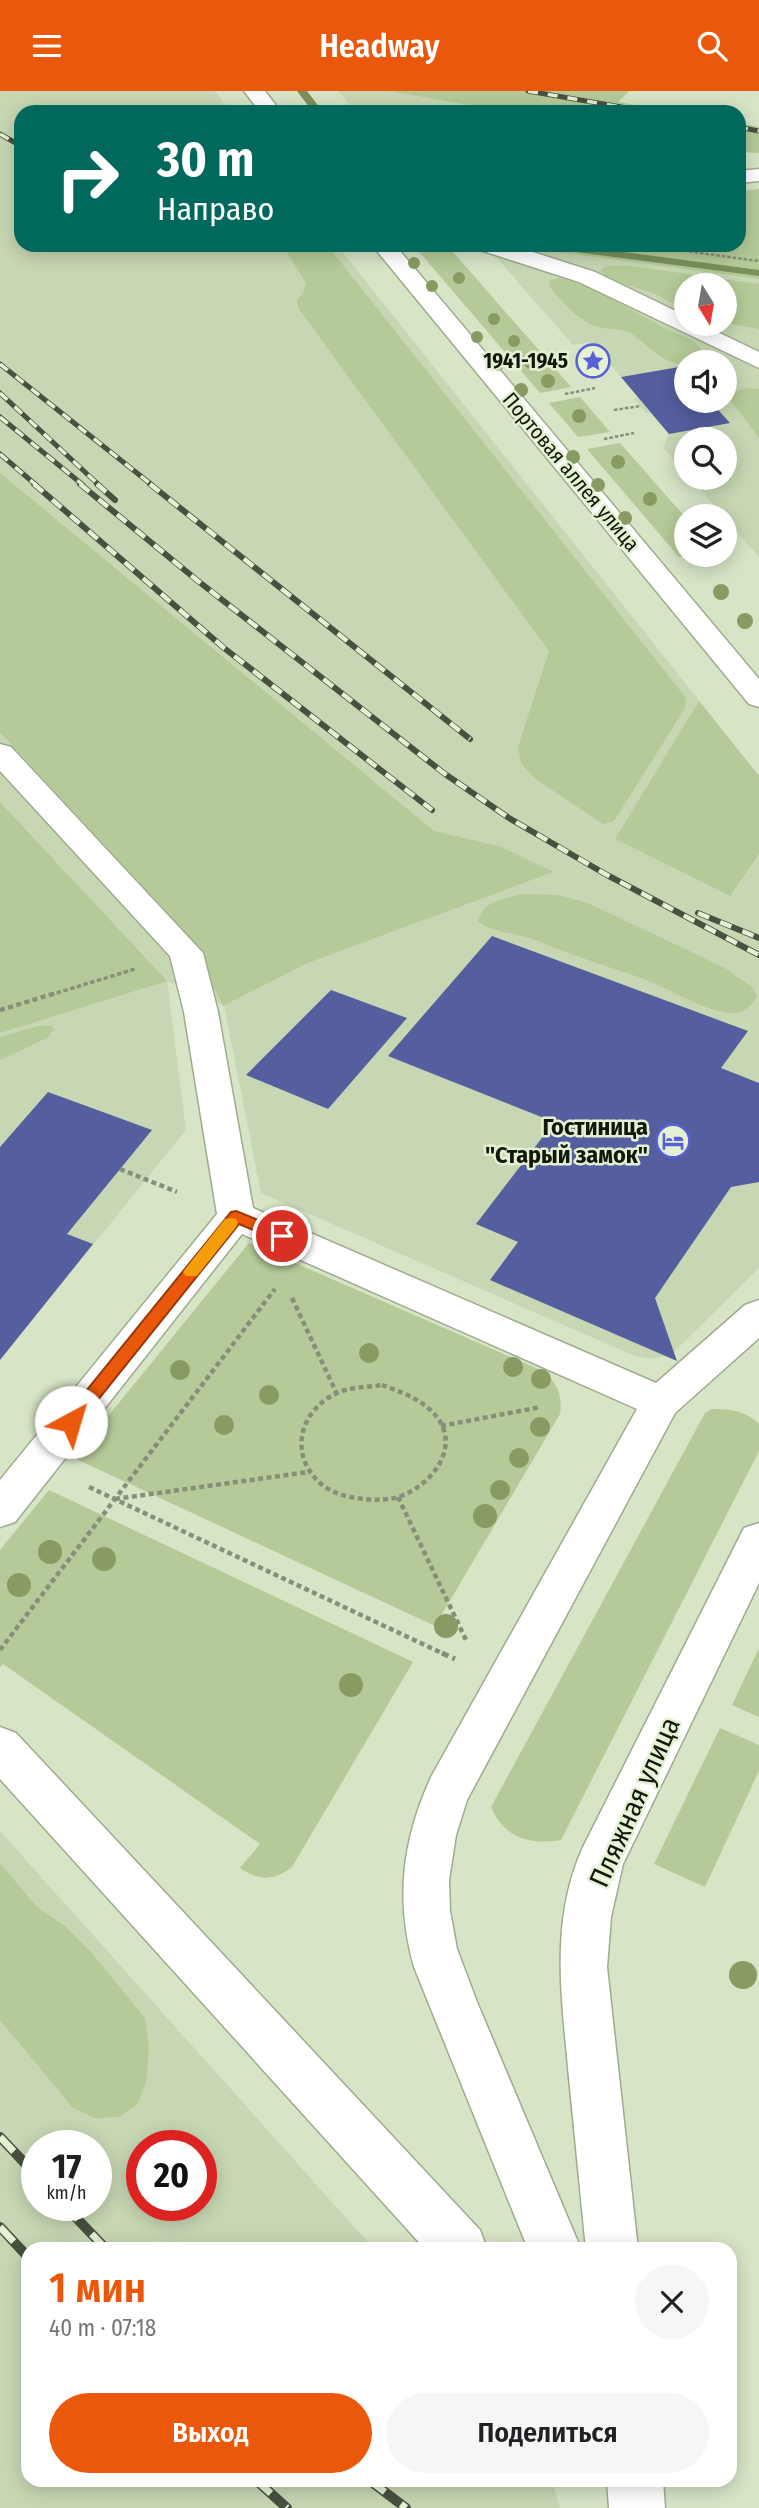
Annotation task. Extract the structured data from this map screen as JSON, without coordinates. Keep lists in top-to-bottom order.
{
  "streets": {
    "street": ["Портовая аллея улица", "Пляжная улица"]
  },
  "places": {
    "place": ["1941-1945"],
    "hotel": ["Гостиница \"Старый замок\""]
  },
  "north": "bottom",
  "page": {
    "header": "Headway",
    "turn": ["30 m", "Направо"],
    "speed": "17 km/h",
    "limit": "20",
    "heading": ["1 мин", "40 m · 07:18"],
    "buttons": ["Выход", "Поделиться"]
  }
}
